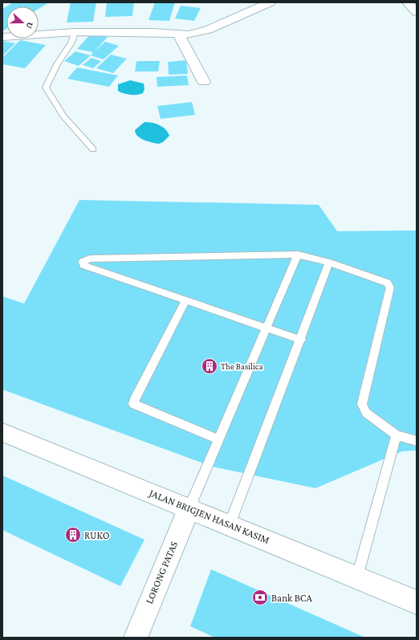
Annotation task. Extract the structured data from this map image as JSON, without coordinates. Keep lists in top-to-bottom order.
{
  "streets": {
    "street": ["JALAN BRIGJEN HASAN KASIM", "LORONG PATAS"]
  },
  "crossings": [
    ["JALAN BRIGJEN HASAN KASIM", "LORONG PATAS"]
  ],
  "places": {
    "building": ["The Basilica", "RUKO"],
    "bank": ["Bank BCA"]
  },
  "north": "right"
}
